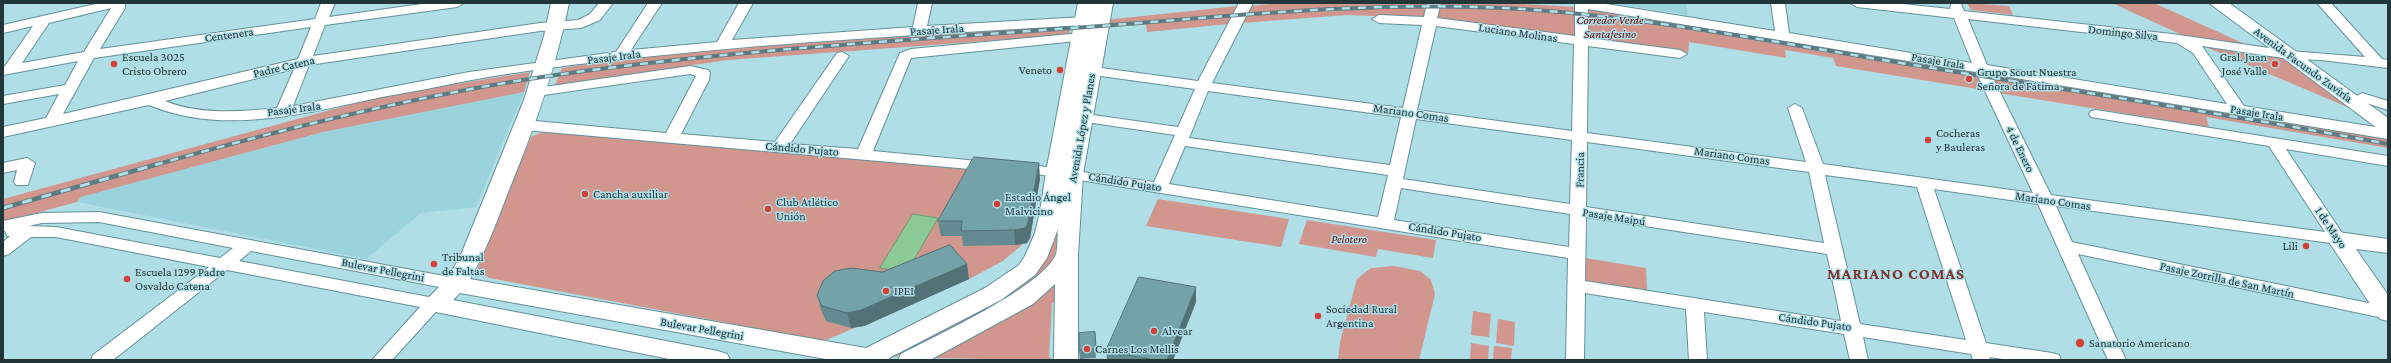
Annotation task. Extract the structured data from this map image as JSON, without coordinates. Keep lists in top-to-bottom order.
{
  "streets": {
    "main road": [
      "Avenida Facundo Zuviría",
      "Mariano Comas",
      "Avenida López y Planes",
      "1 de Mayo",
      "Bulevar Pellegrini"
    ],
    "street": [
      "Pasaje Irala",
      "Luciano Molinas",
      "Domingo Silva",
      "Centenera",
      "Padre Catena",
      "Cándido Pujato",
      "4 de Enero",
      "Francia",
      "Pasaje Maipú",
      "Pasaje Zorrilla de San Martín"
    ]
  },
  "crossings": [
    ["Pasaje Irala", "Padre Catena"],
    ["Pasaje Irala", "Avenida López y Planes"],
    ["Pasaje Irala", "Cándido Pujato"],
    ["Pasaje Irala", "4 de Enero"],
    ["Pasaje Irala", "Francia"],
    ["Luciano Molinas", "Francia"],
    ["Domingo Silva", "Avenida Facundo Zuviría"],
    ["Domingo Silva", "4 de Enero"],
    ["Mariano Comas", "Avenida López y Planes"],
    ["Mariano Comas", "4 de Enero"],
    ["Mariano Comas", "Francia"],
    ["Mariano Comas", "1 de Mayo"],
    ["Avenida López y Planes", "Cándido Pujato"],
    ["Avenida López y Planes", "Pasaje Maipú"],
    ["Avenida López y Planes", "Bulevar Pellegrini"],
    ["Cándido Pujato", "Francia"],
    ["4 de Enero", "Pasaje Zorrilla de San Martín"],
    ["Francia", "Pasaje Maipú"],
    ["1 de Mayo", "Pasaje Zorrilla de San Martín"]
  ],
  "districts": ["MARIANO COMAS"],
  "parks": ["Corredor Verde Santafesino", "Pelotero"],
  "places": [
    "Escuela 3025 Cristo Obrero",
    "Gral. Juan José Valle",
    "Veneto",
    "Grupo Scout Nuestra Señora de Fátima",
    "Cocheras y Bauleras",
    "Cancha auxiliar",
    "Estadio Ángel Malvicino",
    "Club Atlético Unión",
    "Lili",
    "Tribunal de Faltas",
    "Escuela 1299 Padre Osvaldo Catena",
    "IPEI",
    "Sociedad Rural Argentina",
    "Alvear",
    "Sanatorio Americano",
    "Carnes Los Mellis"
  ]
}
